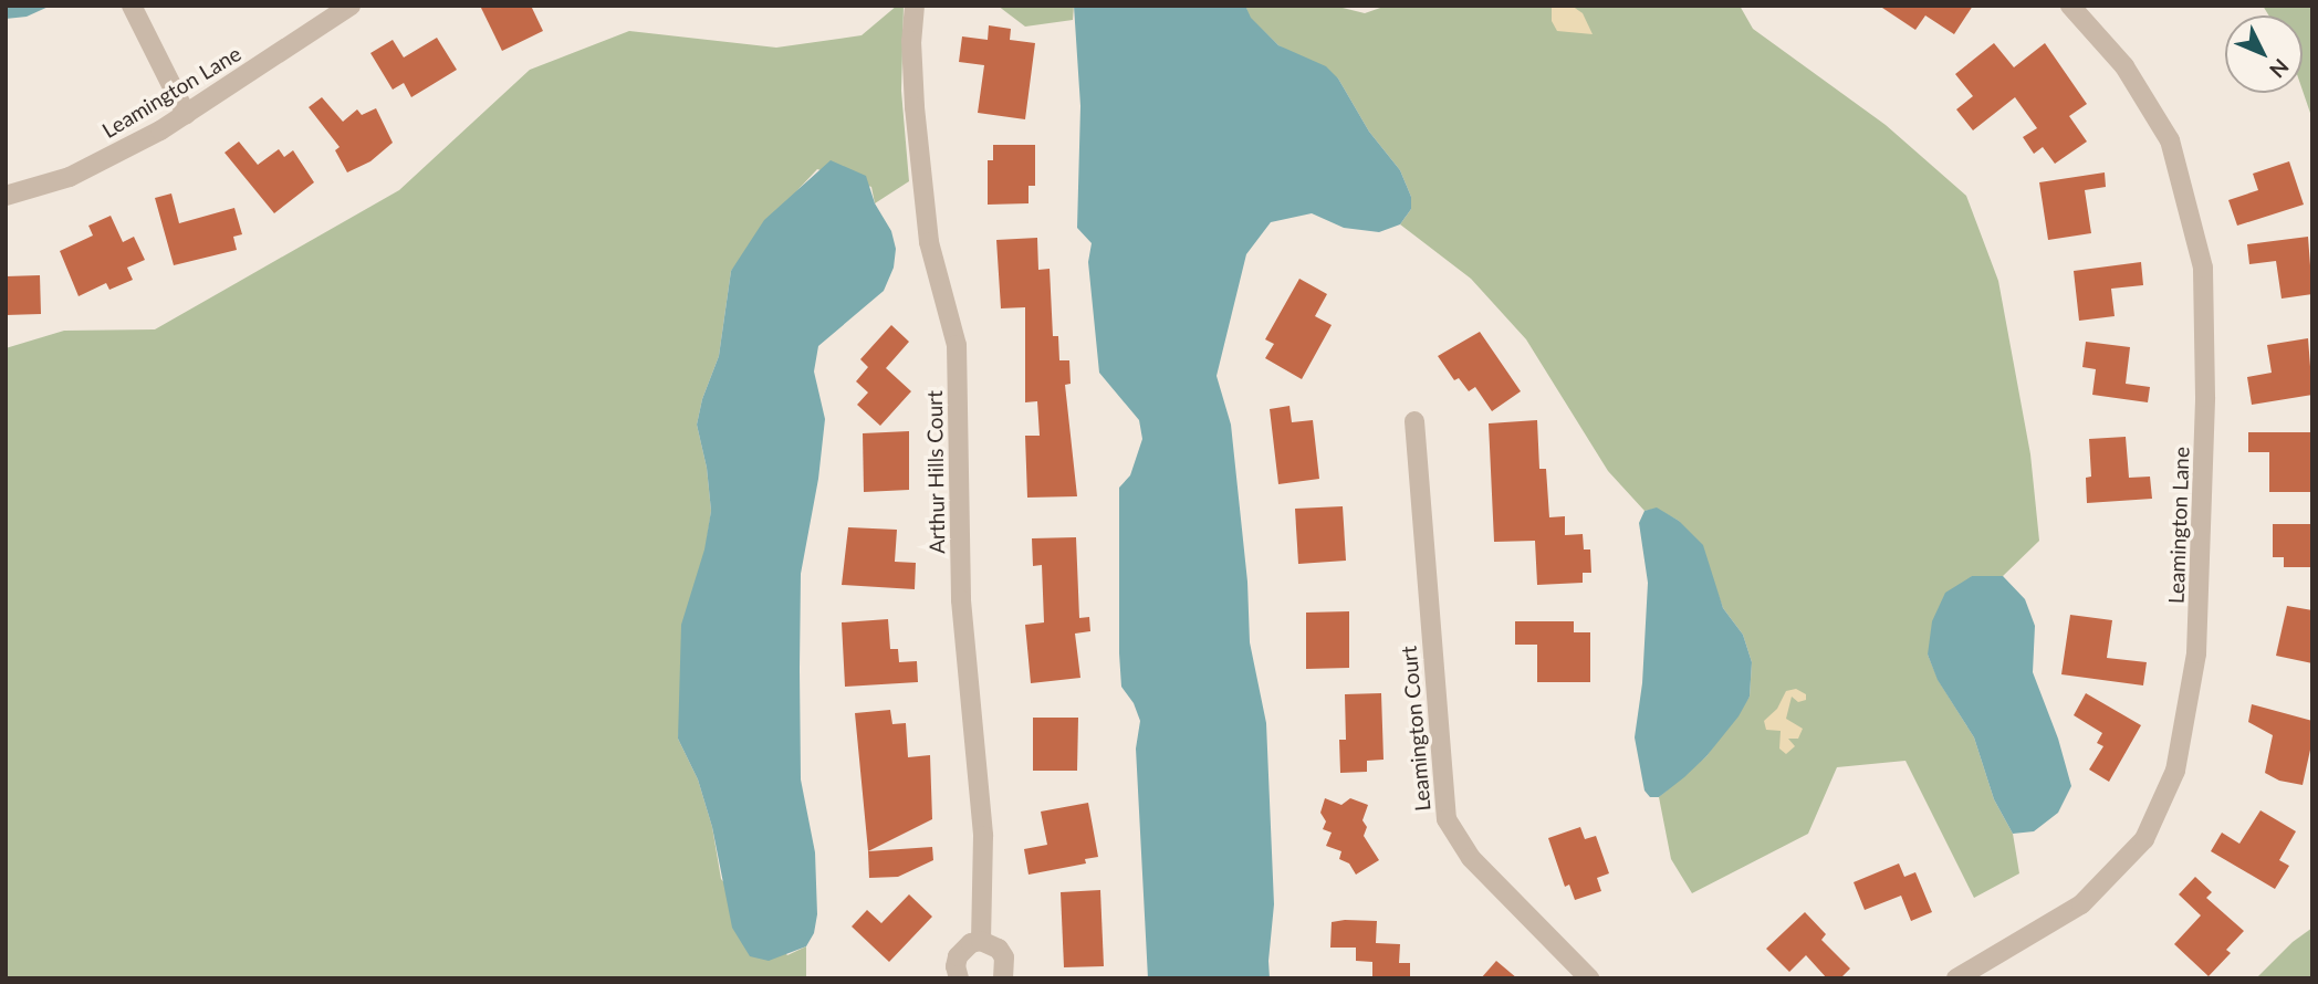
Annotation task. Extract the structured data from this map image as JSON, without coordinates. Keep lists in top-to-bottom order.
{
  "streets": {
    "street": ["Leamington Lane", "Arthur Hills Court", "Leamington Court"]
  },
  "north": "bottom right"
}
